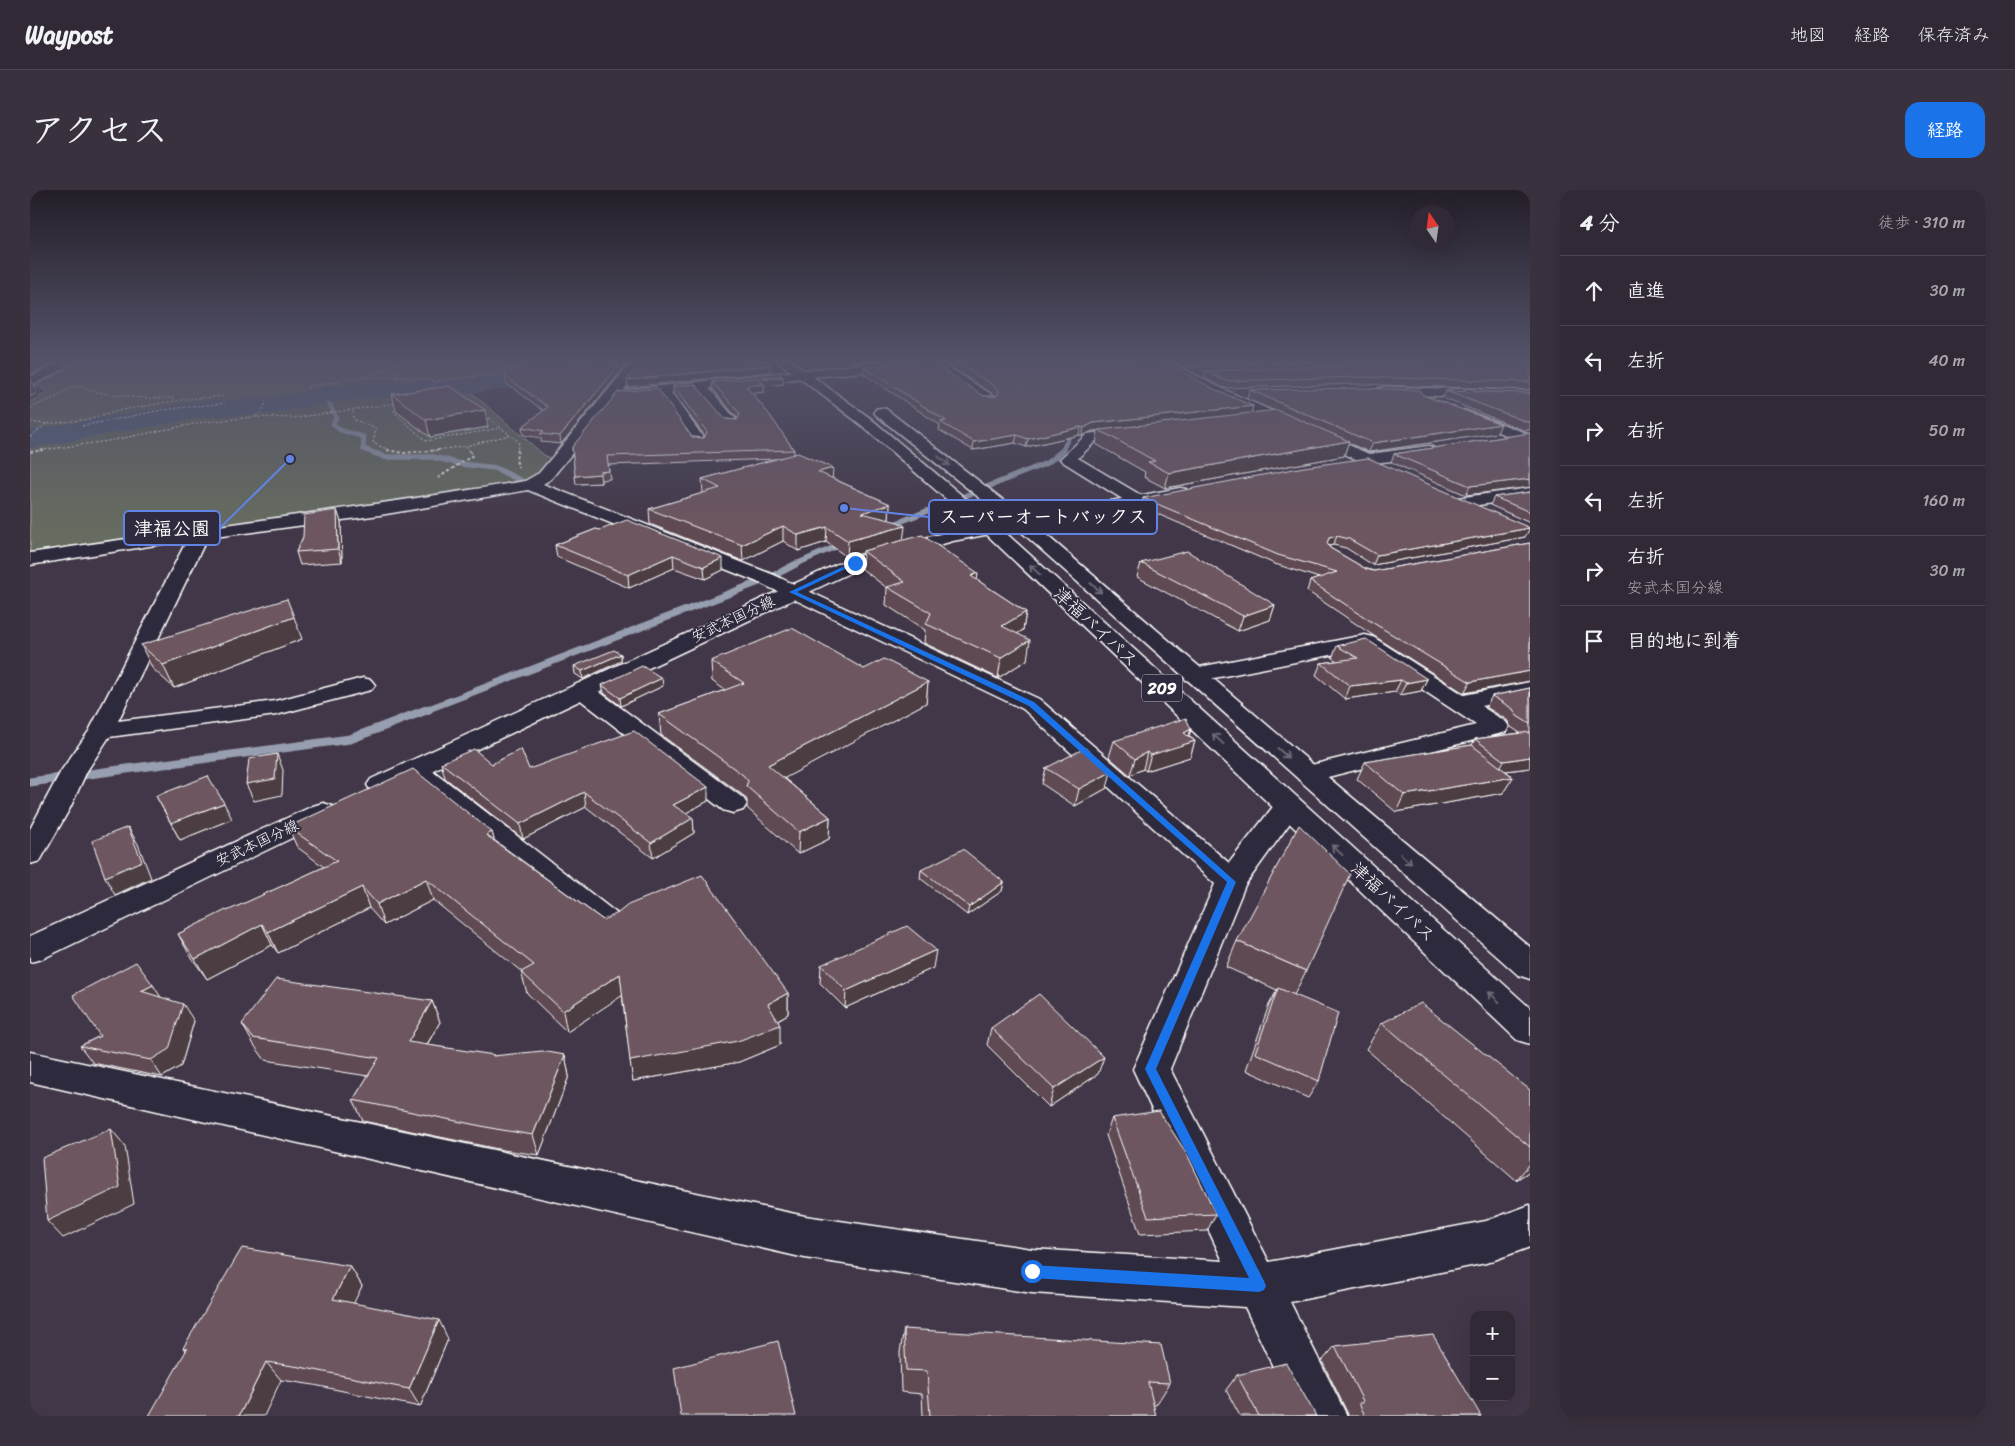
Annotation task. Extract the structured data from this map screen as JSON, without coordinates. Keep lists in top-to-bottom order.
{
  "streets": {
    "main road": ["安武本国分線", "津福バイパス", "209"]
  },
  "crossings": [
    ["安武本国分線", "津福バイパス"]
  ],
  "places": ["津福公園", "スーパーオートバックス"],
  "north": "top",
  "page": {
    "header": "Waypost",
    "nav": ["地図", "経路", "保存済み"],
    "title": "アクセス",
    "buttons": "経路",
    "heading": ["4 分", "徒歩 · 310 m"],
    "list": [
      ["直進", "30 m"],
      ["左折", "40 m"],
      ["右折", "50 m"],
      ["左折", "160 m"],
      ["右折", "安武本国分線", "30 m"],
      "目的地に到着"
    ],
    "map_buttons": ["+", "−"]
  }
}
